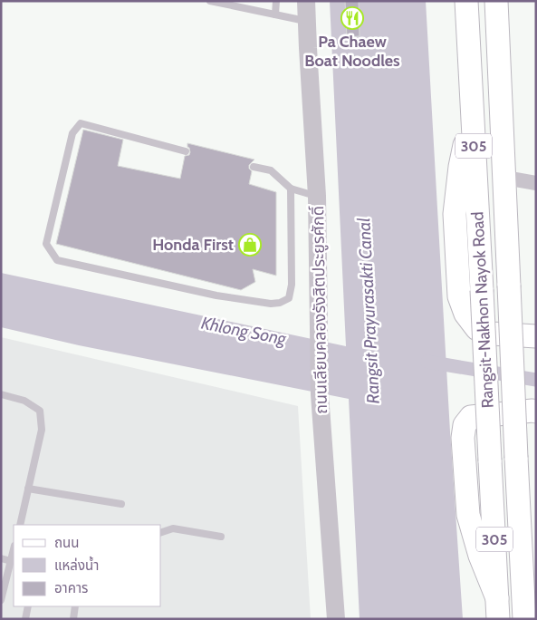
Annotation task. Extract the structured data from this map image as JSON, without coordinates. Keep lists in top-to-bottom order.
{
  "streets": {
    "main road": ["305", "Rangsit-Nakhon Nayok Road"],
    "street": ["ถนนเลียบคลองรังสิตประยูรศักดิ์"]
  },
  "water": ["Rangsit Prayurasakti Canal", "Khlong Song"],
  "places": {
    "restaurant": ["Pa Chaew Boat Noodles"],
    "shop": ["Honda First"]
  },
  "legend": ["ถนน", "แหล่งน้ำ", "อาคาร"]
}
